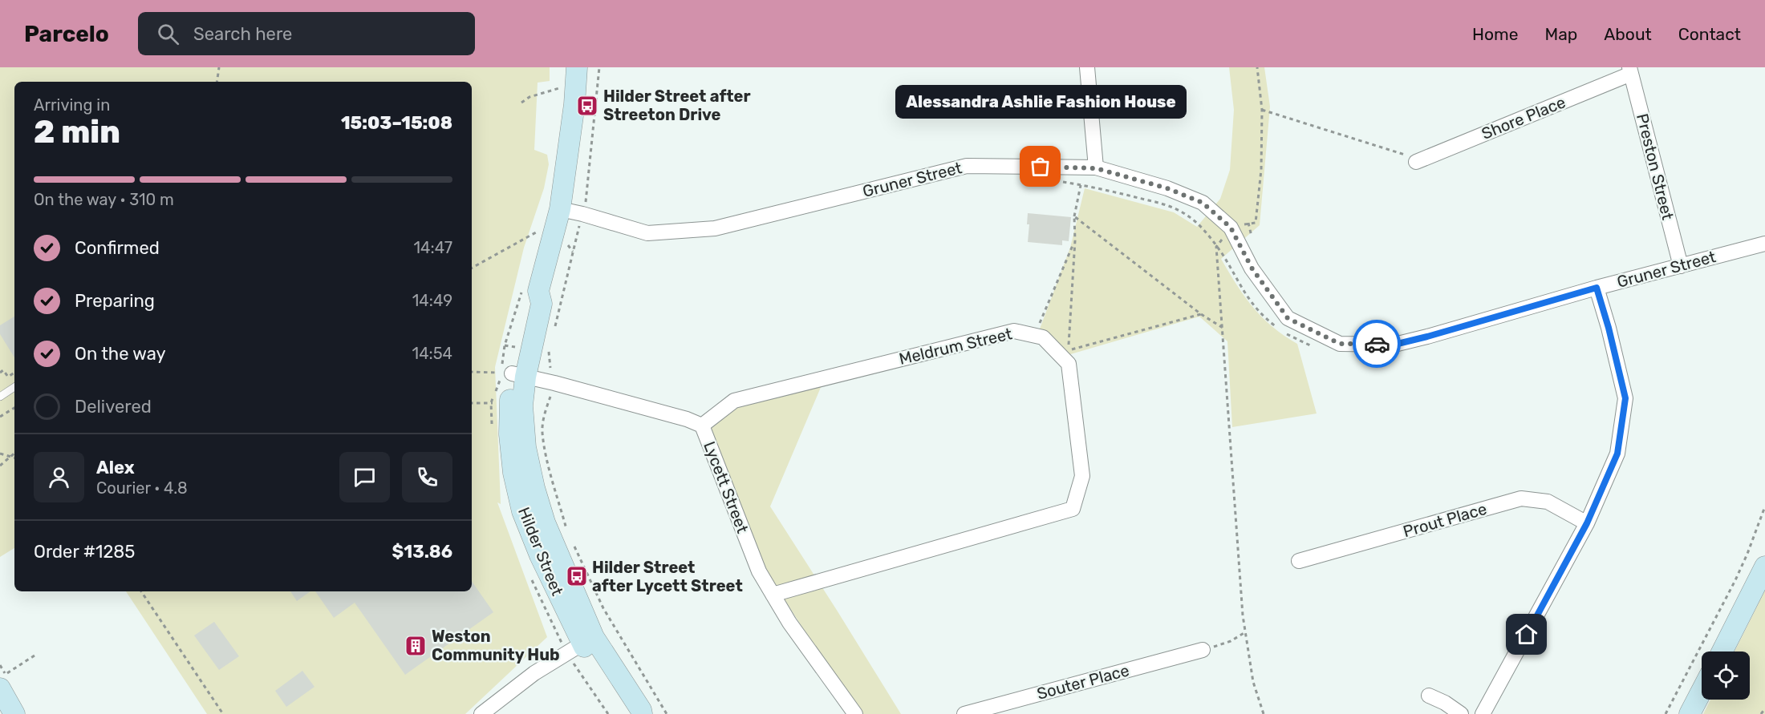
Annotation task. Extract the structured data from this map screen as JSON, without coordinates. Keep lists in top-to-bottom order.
{
  "streets": {
    "street": [
      "Shore Place",
      "Preston Street",
      "Gruner Street",
      "Meldrum Street",
      "Lycett Street",
      "Prout Place",
      "Hilder Street",
      "Souter Place"
    ]
  },
  "crossings": [
    ["Shore Place", "Preston Street"],
    ["Preston Street", "Gruner Street"],
    ["Gruner Street", "Hilder Street"],
    ["Meldrum Street", "Lycett Street"],
    ["Lycett Street", "Hilder Street"]
  ],
  "places": {
    "bus stop": ["Hilder Street after Streeton Drive", "Hilder Street after Lycett Street"],
    "other": ["Alessandra Ashlie Fashion House"],
    "building": ["Weston Community Hub"]
  },
  "page": {
    "header": "Parcelo",
    "search": "Search here",
    "nav": [
      "Home",
      "Map",
      "About",
      "Contact"
    ],
    "heading": ["2 min", "Arriving in", "15:03–15:08"],
    "panel": [
      "Alex",
      "Courier · 4.8",
      "Order #1285",
      "$13.86"
    ],
    "bubble": "Alessandra Ashlie Fashion House",
    "bar": "On the way · 310 m",
    "list": [
      ["Confirmed", "14:47"],
      ["Preparing", "14:49"],
      ["On the way", "14:54"],
      "Delivered"
    ]
  }
}
